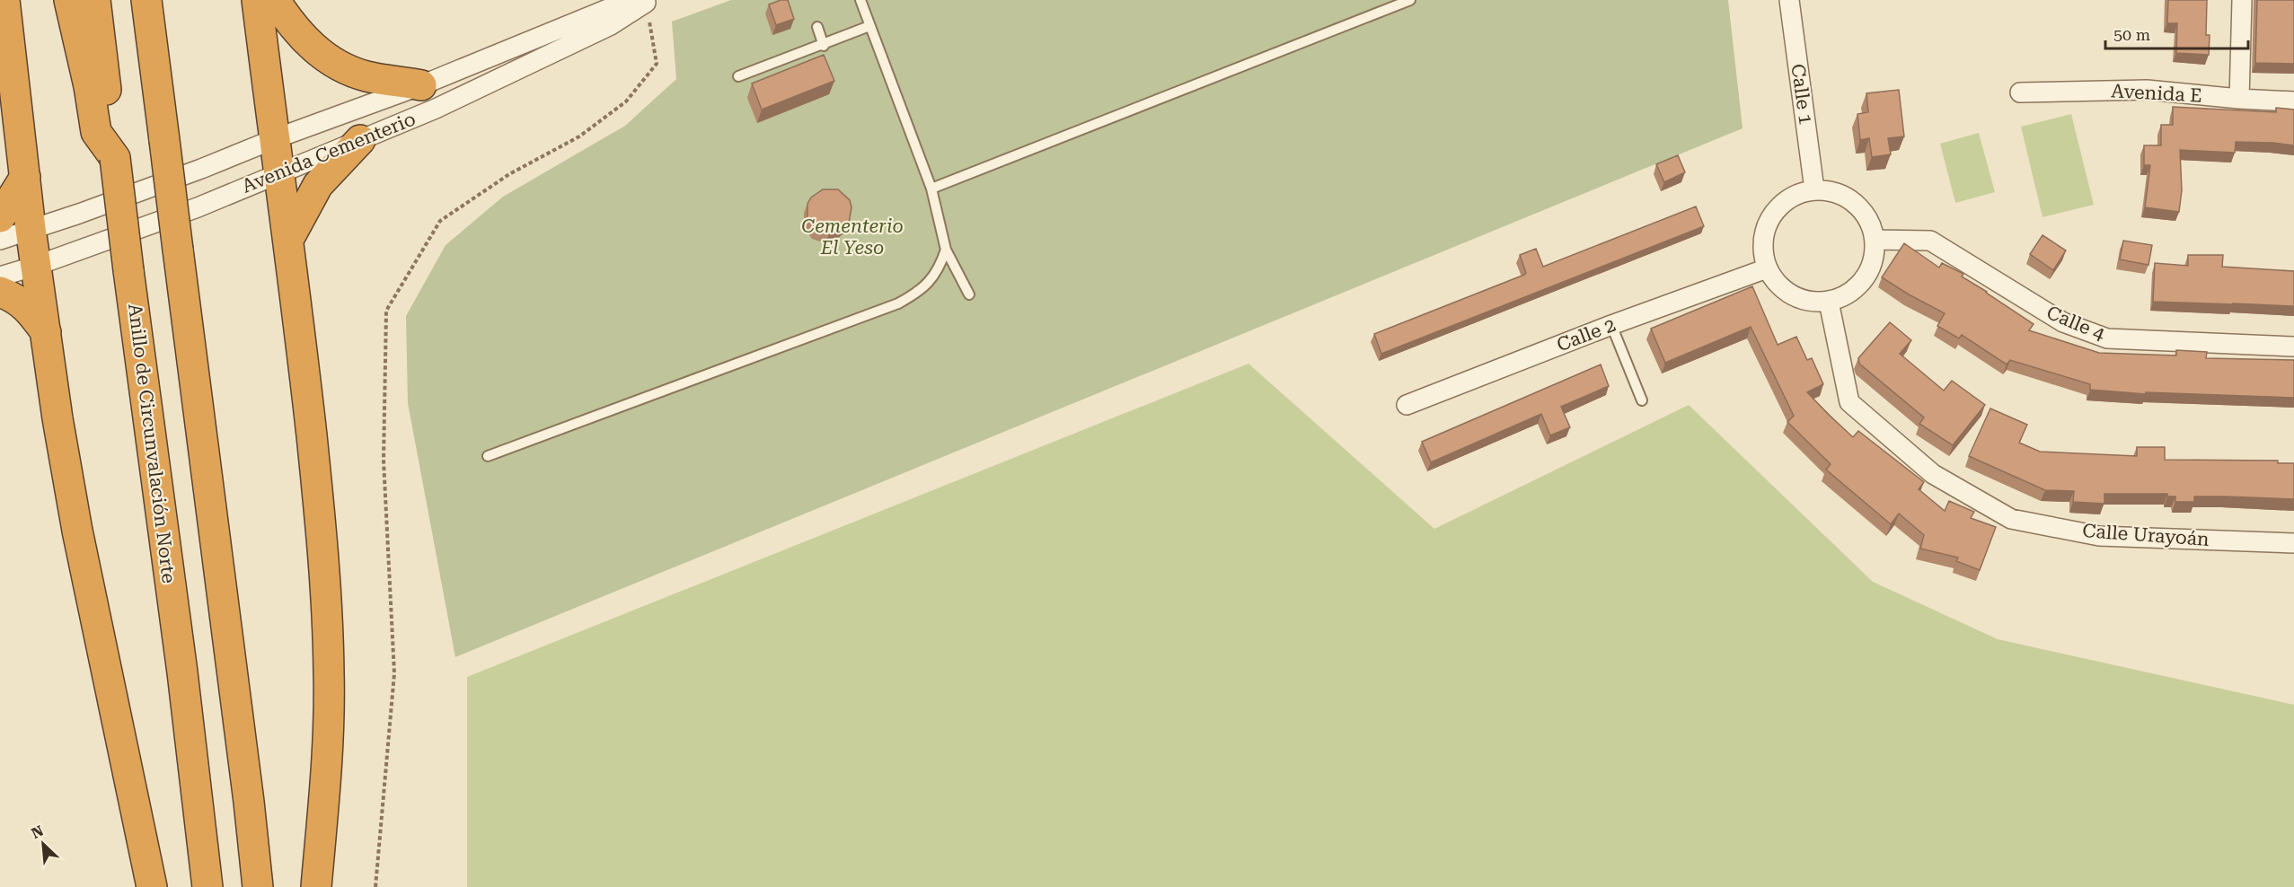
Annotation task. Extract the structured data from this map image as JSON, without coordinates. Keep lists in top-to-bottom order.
{
  "streets": {
    "highway": ["Anillo de Circunvalación Norte"],
    "street": [
      "Avenida E",
      "Calle 1",
      "Avenida Cementerio",
      "Calle 4",
      "Calle 2",
      "Calle Urayoán"
    ]
  },
  "crossings": [
    ["Calle 1", "Calle 4"],
    ["Calle 1", "Calle 2"],
    ["Calle 1", "Calle Urayoán"],
    ["Calle 4", "Calle 2"],
    ["Calle 4", "Calle Urayoán"],
    ["Calle 2", "Calle Urayoán"]
  ],
  "parks": ["Cementerio El Yeso"],
  "scale_bar": "50 m",
  "north": "top left"
}
